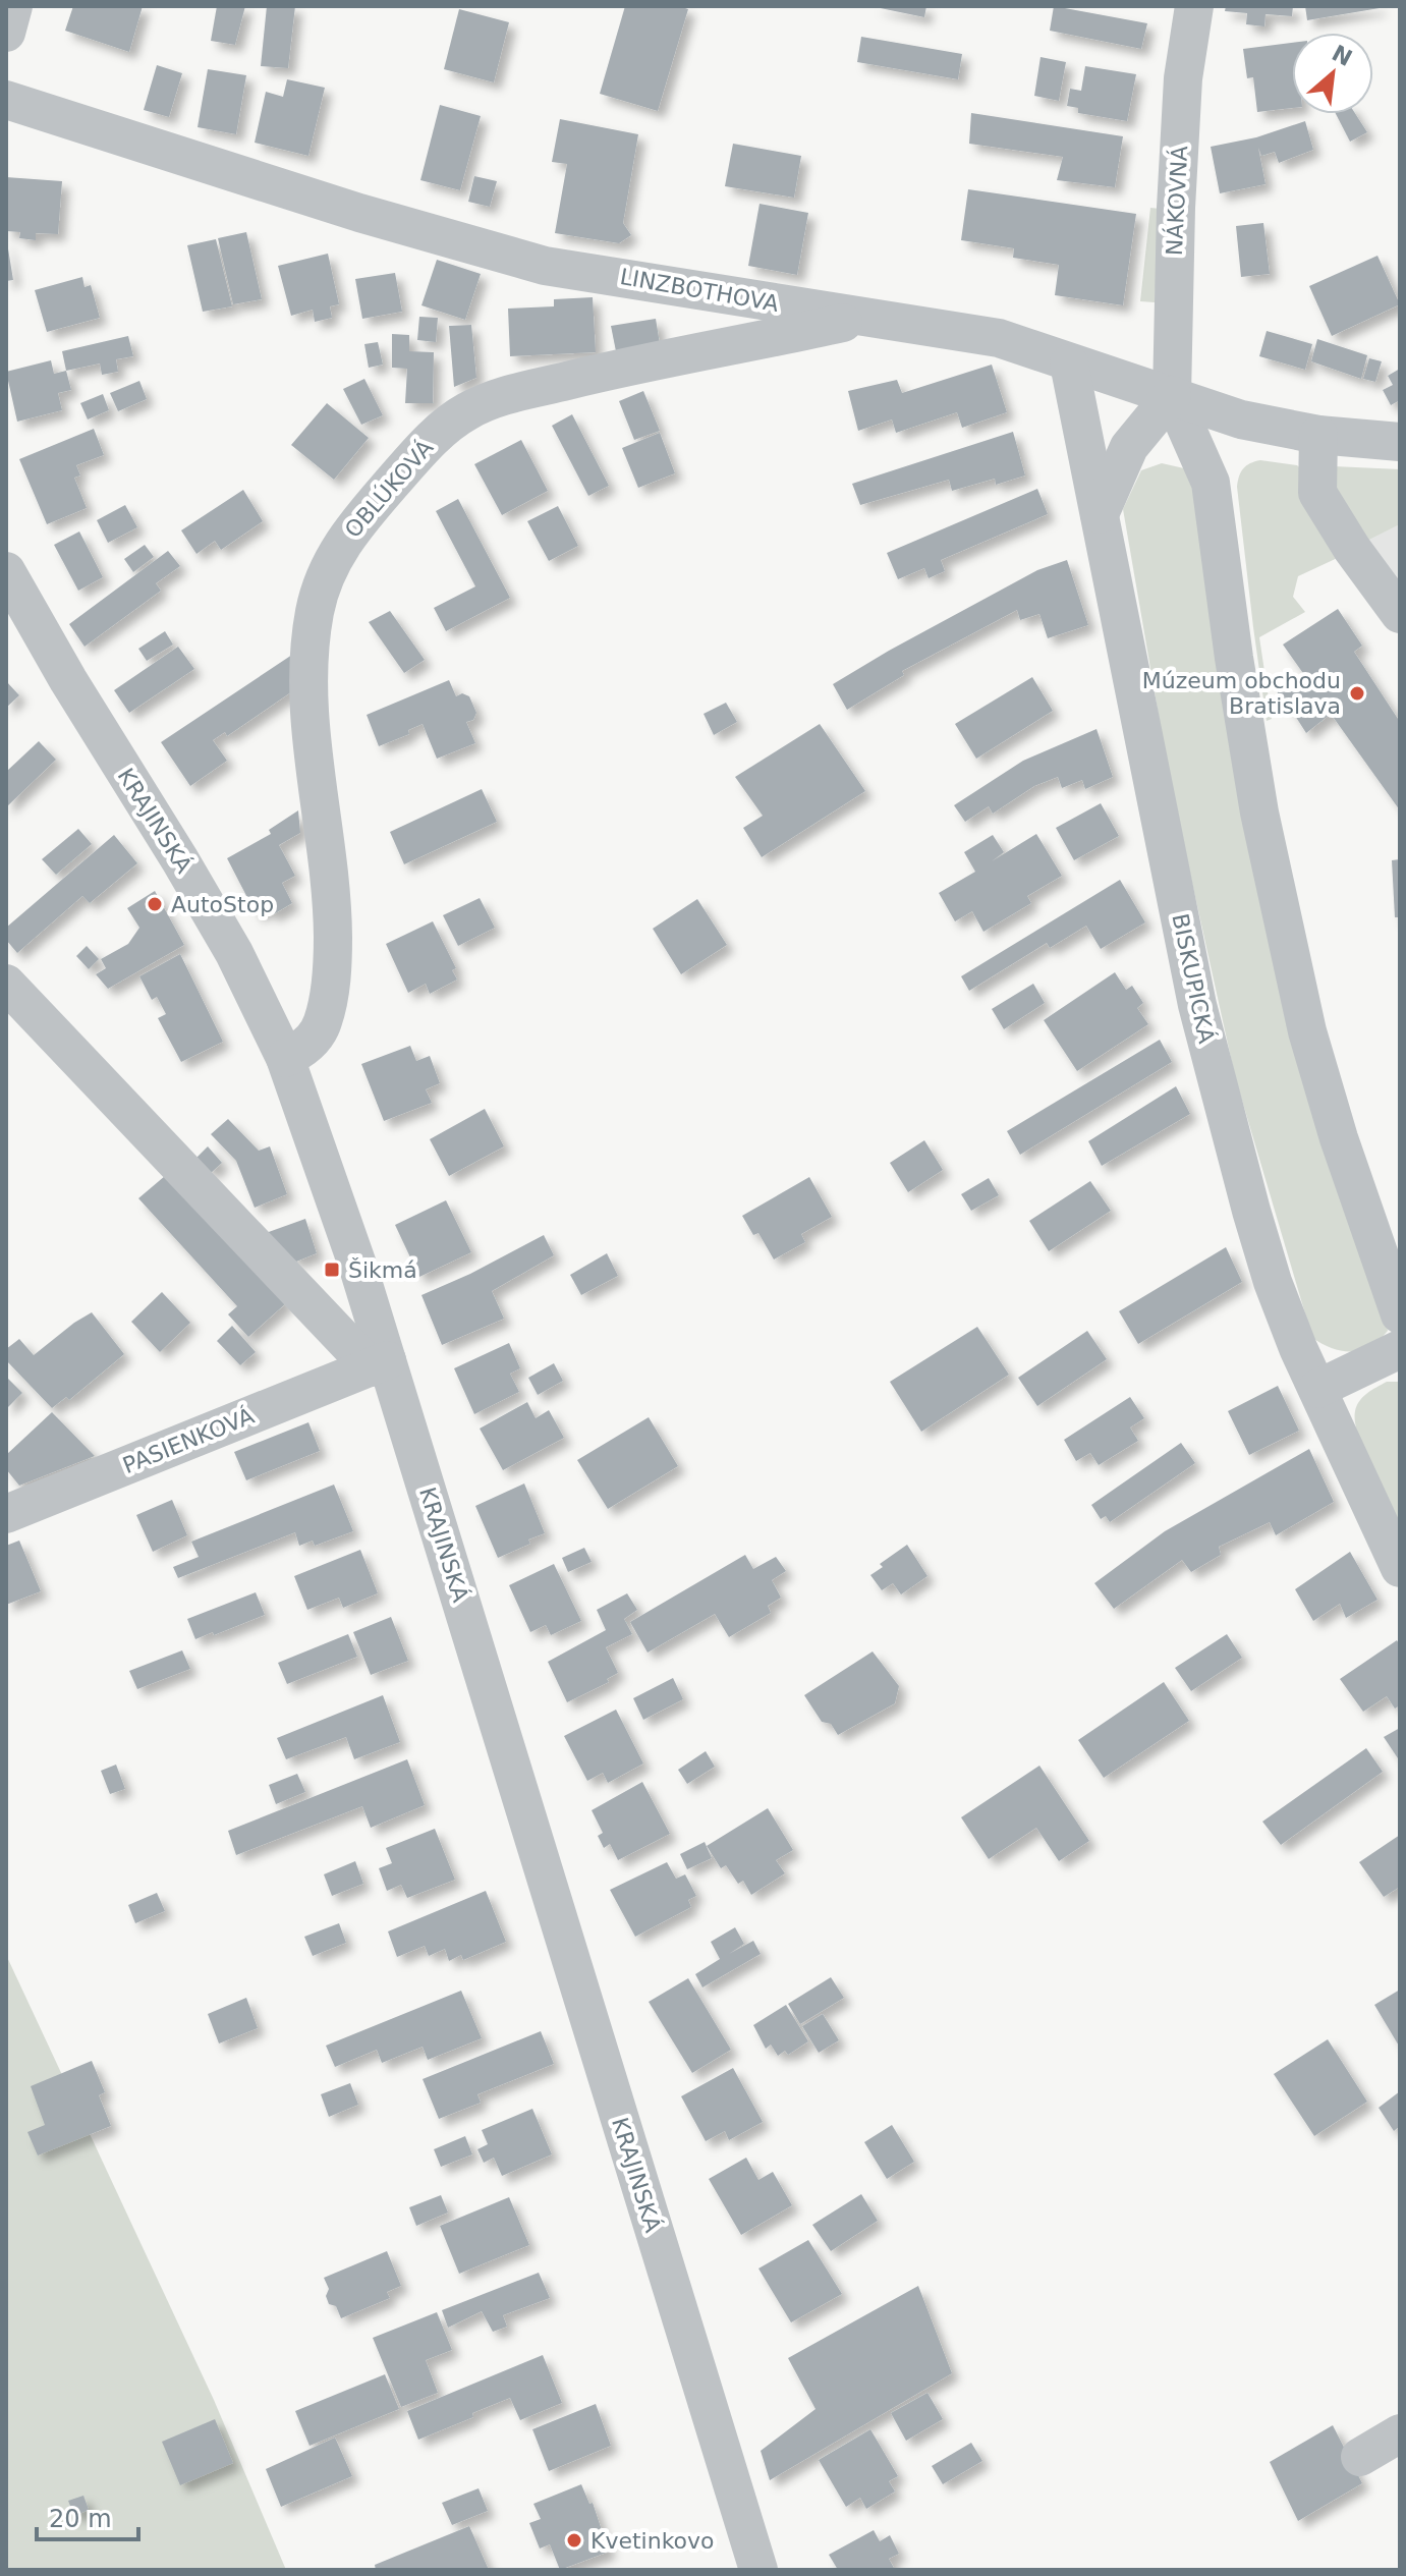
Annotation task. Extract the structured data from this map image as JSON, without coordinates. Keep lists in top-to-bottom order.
{
  "streets": {
    "street": [
      "NÁKOVNÁ",
      "LINZBOTHOVA",
      "OBLÚKOVÁ",
      "KRAJINSKÁ",
      "BISKUPICKÁ",
      "PASIENKOVÁ"
    ]
  },
  "crossings": [
    ["NÁKOVNÁ", "LINZBOTHOVA"],
    ["LINZBOTHOVA", "OBLÚKOVÁ"],
    ["LINZBOTHOVA", "BISKUPICKÁ"],
    ["OBLÚKOVÁ", "KRAJINSKÁ"],
    ["KRAJINSKÁ", "PASIENKOVÁ"]
  ],
  "places": {
    "other": ["Múzeum obchodu Bratislava", "AutoStop", "Kvetinkovo"],
    "transit": ["Šikmá"]
  },
  "scale_bar": "20 m",
  "north": "top right"
}
